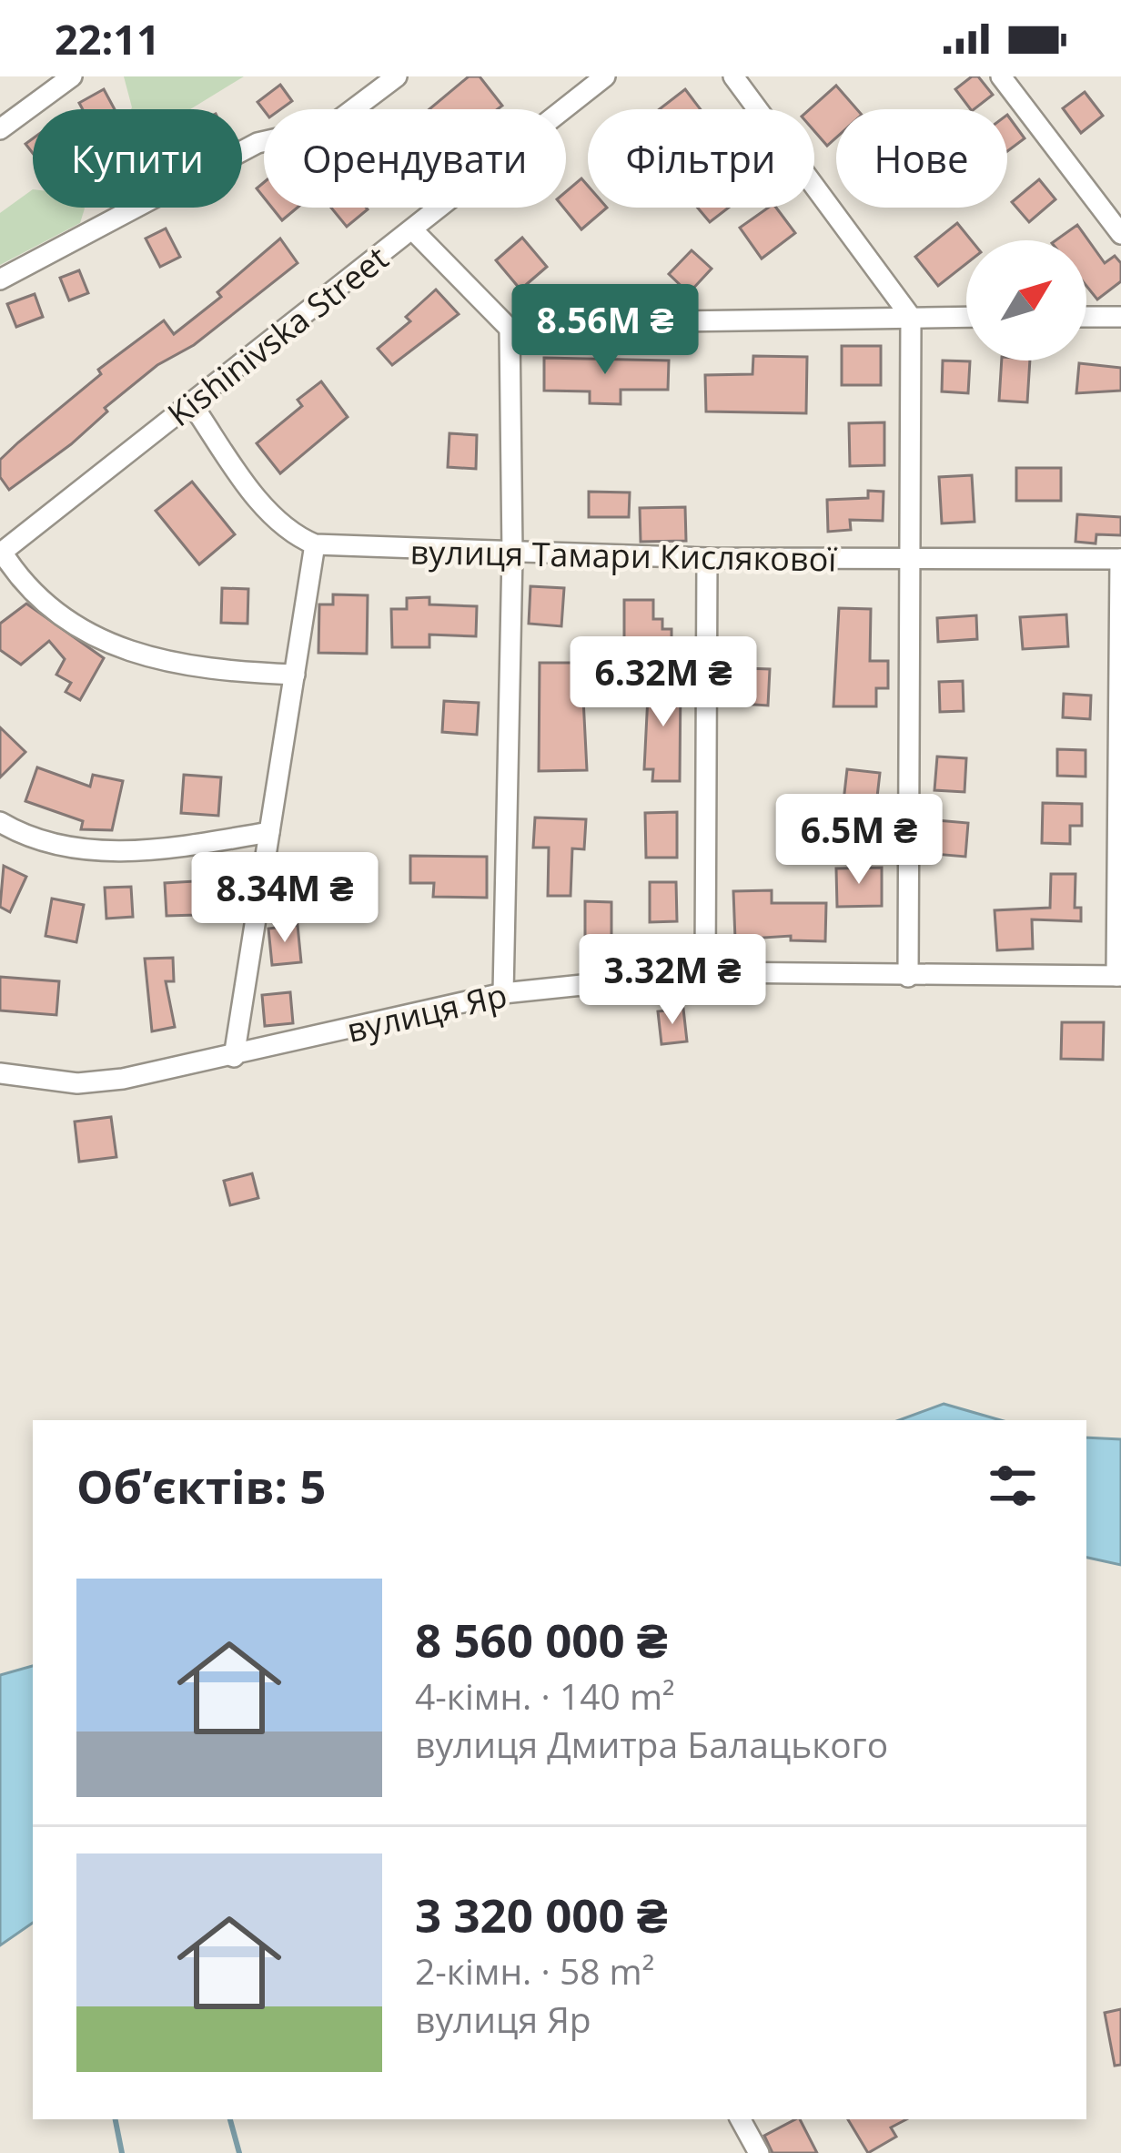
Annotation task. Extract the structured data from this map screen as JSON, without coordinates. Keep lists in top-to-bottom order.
{
  "streets": {
    "street": ["Kishinivska Street", "вулиця Тамари Кислякової", "вулиця Яр"]
  },
  "north": "top right",
  "page": {
    "status": "22:11",
    "chip": [
      "Купити",
      "Орендувати",
      "Фільтри",
      "Нове"
    ],
    "price": [
      "8.56M ₴",
      "6.32M ₴",
      "6.5M ₴",
      "8.34M ₴",
      "3.32M ₴"
    ],
    "heading": "Об’єктів: 5",
    "list": [
      {
        "name": "8 560 000 ₴",
        "note": "4-кімн. · 140 m² · вулиця Дмитра Балацького"
      },
      {
        "name": "3 320 000 ₴",
        "note": "2-кімн. · 58 m² · вулиця Яр"
      }
    ]
  }
}
